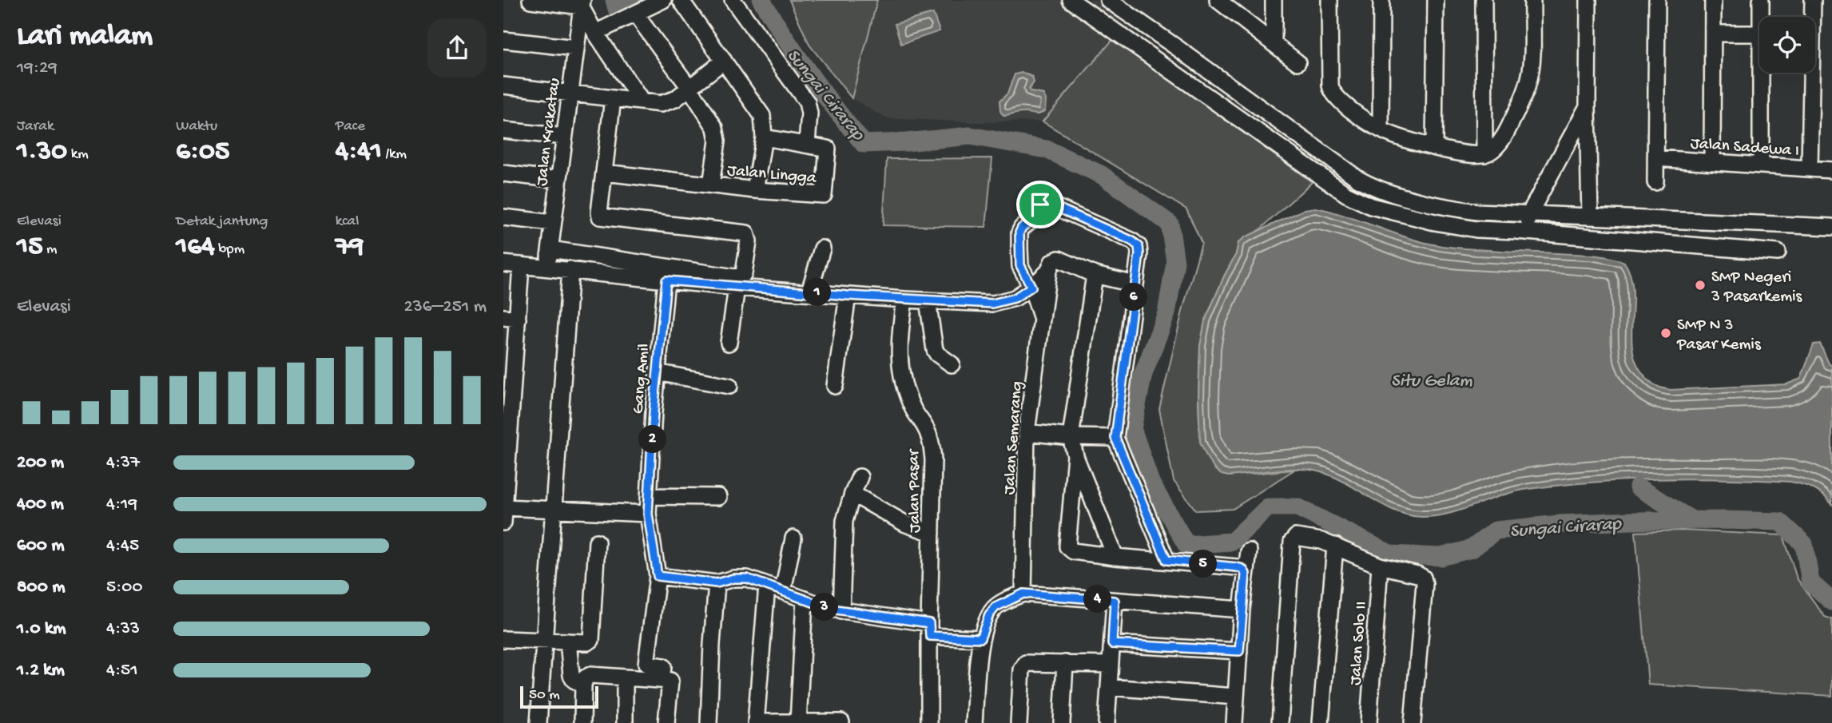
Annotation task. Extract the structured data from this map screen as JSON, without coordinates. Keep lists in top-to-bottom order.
{
  "streets": {
    "street": [
      "Jalan Krakatau",
      "Jalan Sadewa I",
      "Jalan Lingga",
      "Gang Amil",
      "Jalan Semarang",
      "Jalan Pasar",
      "Jalan Solo II"
    ]
  },
  "water": ["Sungai Cirarap", "Situ Gelam"],
  "places": ["SMP Negeri 3 Pasarkemis", "SMP N 3 Pasar Kemis"],
  "scale_bar": "50 m",
  "page": {
    "heading": ["Lari malam", "19:29"],
    "stats": [
      ["Jarak", "1.30 km"],
      ["Waktu", "6:05"],
      ["Pace", "4:41 /km"],
      ["Elevasi", "15 m"],
      ["Detak jantung", "164 bpm"],
      ["kcal", "79"]
    ],
    "pins": [
      "1",
      "6",
      "2",
      "5",
      "4",
      "3"
    ],
    "chart": ["Elevasi", "236–251 m"],
    "list": [
      {
        "name": "200 m",
        "note": "4:37"
      },
      {
        "name": "400 m",
        "note": "4:19"
      },
      {
        "name": "600 m",
        "note": "4:45"
      },
      {
        "name": "800 m",
        "note": "5:00"
      },
      {
        "name": "1.0 km",
        "note": "4:33"
      },
      {
        "name": "1.2 km",
        "note": "4:51"
      }
    ],
    "scale": "50 m"
  }
}
